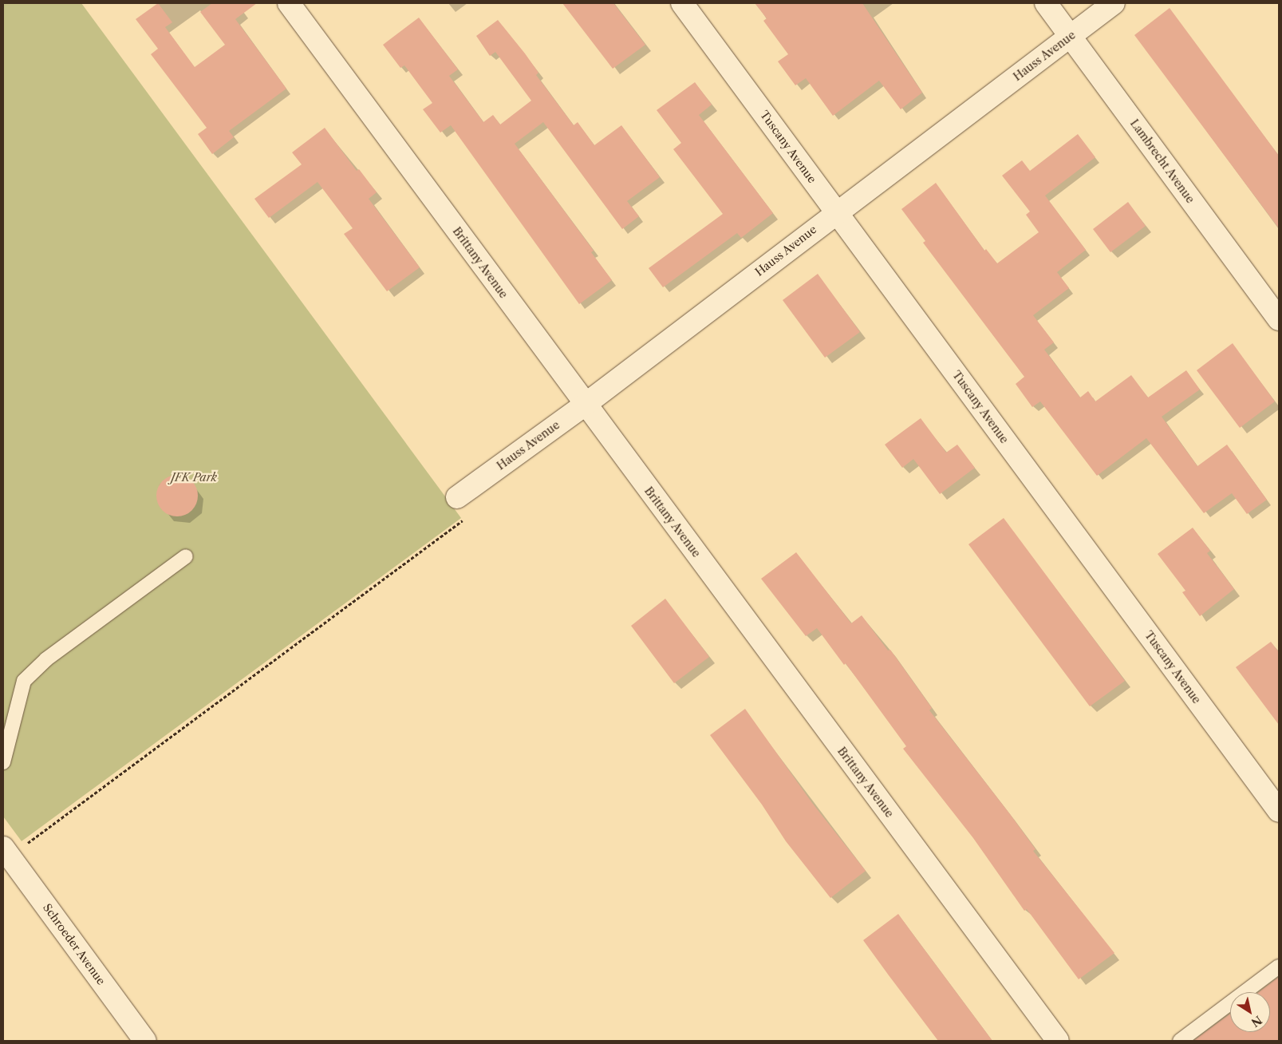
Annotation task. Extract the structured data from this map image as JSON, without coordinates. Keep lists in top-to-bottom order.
{
  "streets": {
    "street": [
      "Hauss Avenue",
      "Tuscany Avenue",
      "Lambrecht Avenue",
      "Brittany Avenue",
      "Schroeder Avenue"
    ]
  },
  "crossings": [
    ["Hauss Avenue", "Tuscany Avenue"],
    ["Hauss Avenue", "Lambrecht Avenue"],
    ["Hauss Avenue", "Brittany Avenue"]
  ],
  "parks": ["JFK Park"],
  "north": "bottom right"
}
